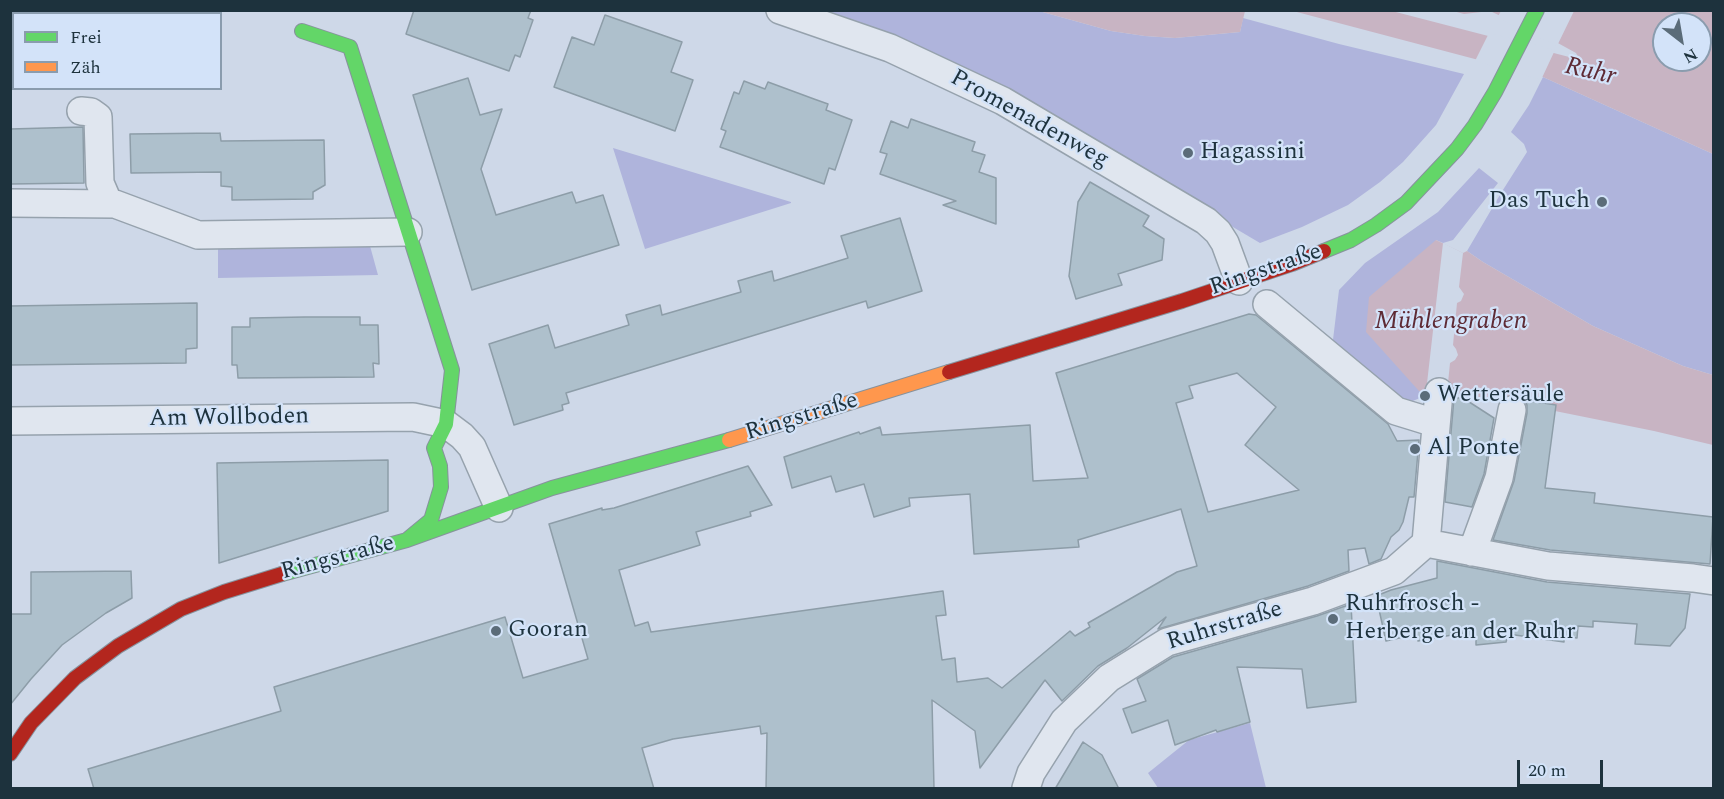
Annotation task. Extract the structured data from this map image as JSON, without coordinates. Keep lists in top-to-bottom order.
{
  "streets": {
    "main road": ["Ringstraße"],
    "street": ["Promenadenweg", "Am Wollboden", "Ruhrstraße"]
  },
  "crossings": [
    ["Promenadenweg", "Ringstraße"]
  ],
  "water": ["Ruhr", "Mühlengraben"],
  "places": [
    "Hagassini",
    "Das Tuch",
    "Wettersäule",
    "Al Ponte",
    "Ruhrfrosch - Herberge an der Ruhr",
    "Gooran"
  ],
  "legend": ["Frei", "Zäh"],
  "scale_bar": "20 m",
  "north": "bottom right"
}
